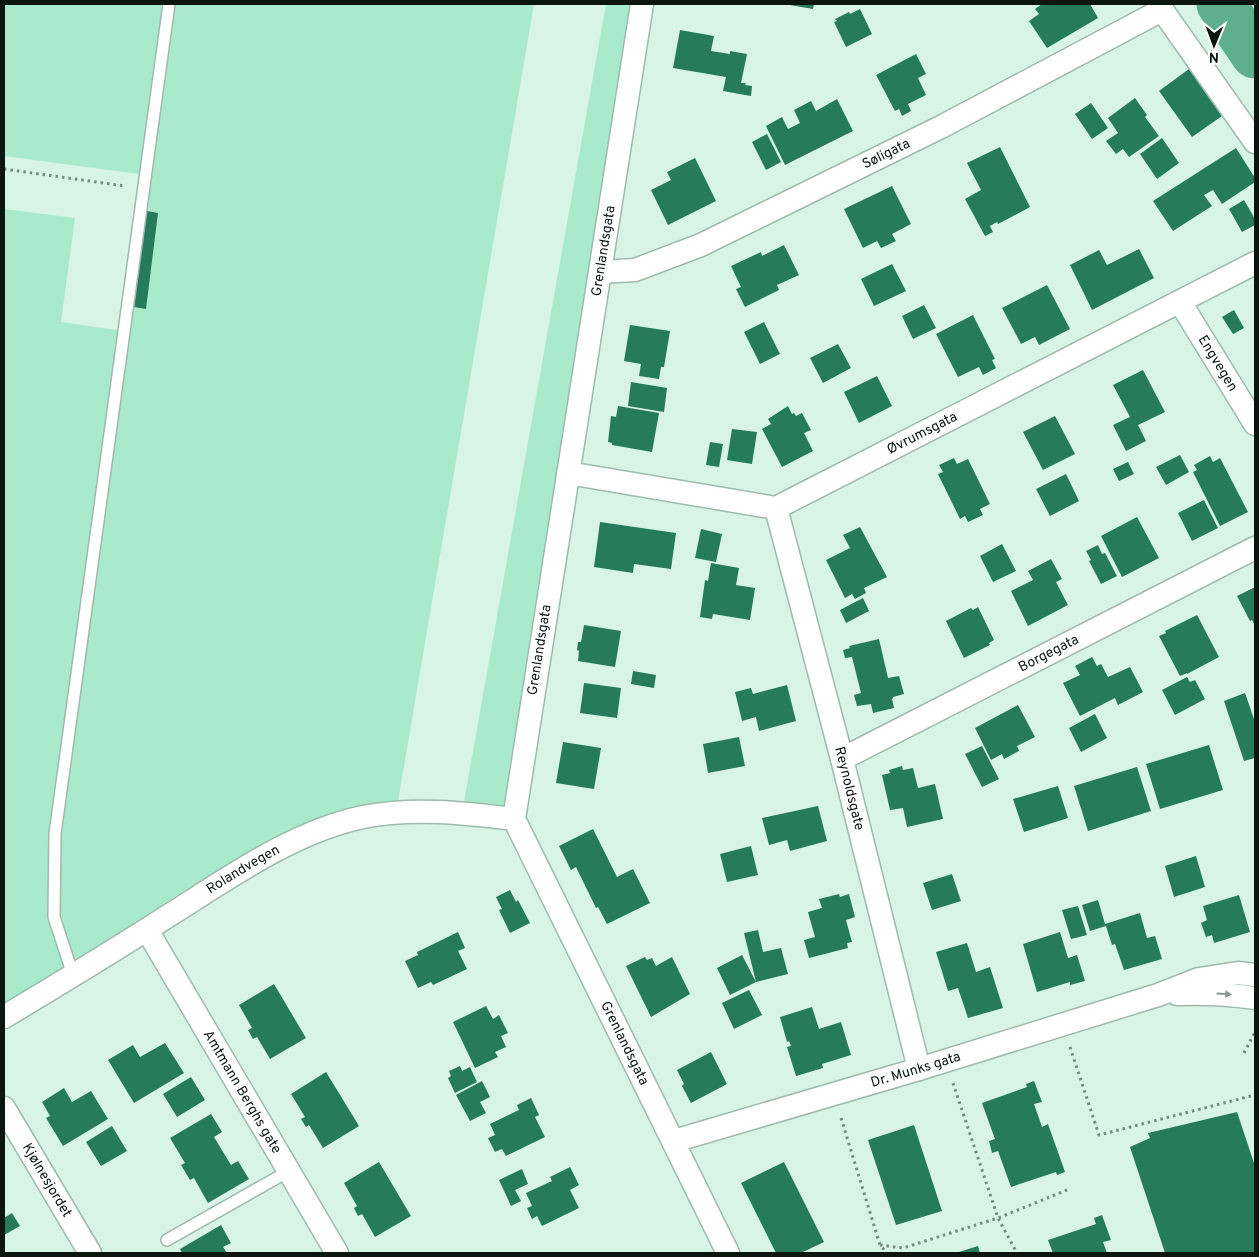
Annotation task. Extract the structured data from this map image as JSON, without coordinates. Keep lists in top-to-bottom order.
{
  "streets": {
    "street": [
      "Søligata",
      "Grenlandsgata",
      "Engvegen",
      "Øvrumsgata",
      "Borgegata",
      "Reynoldsgate",
      "Rolandvegen",
      "Dr. Munks gata",
      "Amtmann Berghs gate",
      "Kjølnesjordet"
    ]
  },
  "crossings": [
    ["Søligata", "Grenlandsgata"],
    ["Grenlandsgata", "Rolandvegen"],
    ["Grenlandsgata", "Dr. Munks gata"],
    ["Engvegen", "Øvrumsgata"],
    ["Øvrumsgata", "Reynoldsgate"],
    ["Borgegata", "Reynoldsgate"],
    ["Reynoldsgate", "Dr. Munks gata"],
    ["Rolandvegen", "Amtmann Berghs gate"]
  ],
  "north": "bottom"
}
